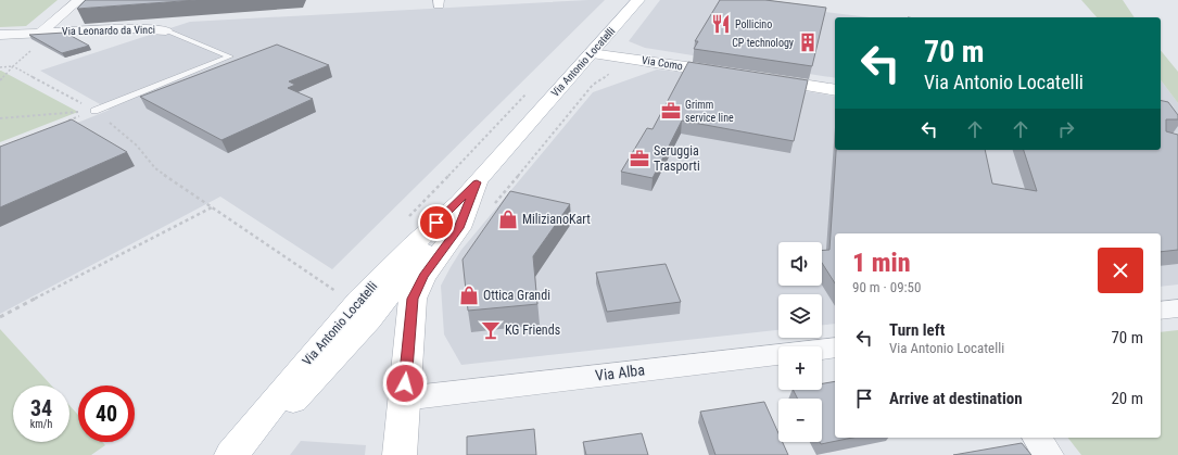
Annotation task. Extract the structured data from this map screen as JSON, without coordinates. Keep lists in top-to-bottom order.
{
  "streets": {
    "main road": ["Via Antonio Locatelli", "Via Como"],
    "street": ["Via Leonardo da Vinci", "Via Alba"]
  },
  "crossings": [
    ["Via Antonio Locatelli", "Via Como"]
  ],
  "places": {
    "restaurant": ["Pollicino"],
    "building": ["CP technology"],
    "office": ["Grimm service line", "Seruggia Trasporti"],
    "shop": ["MilizianoKart", "Ottica Grandi"],
    "bar": ["KG Friends"]
  },
  "page": {
    "turn": ["70 m", "Via Antonio Locatelli"],
    "heading": ["1 min", "90 m · 09:50"],
    "map_buttons": ["+", "−"],
    "list": [
      {
        "name": "Turn left",
        "note": "Via Antonio Locatelli",
        "value": "70 m"
      },
      {
        "name": "Arrive at destination",
        "value": "20 m"
      }
    ],
    "speed": "34 km/h",
    "limit": "40"
  }
}
